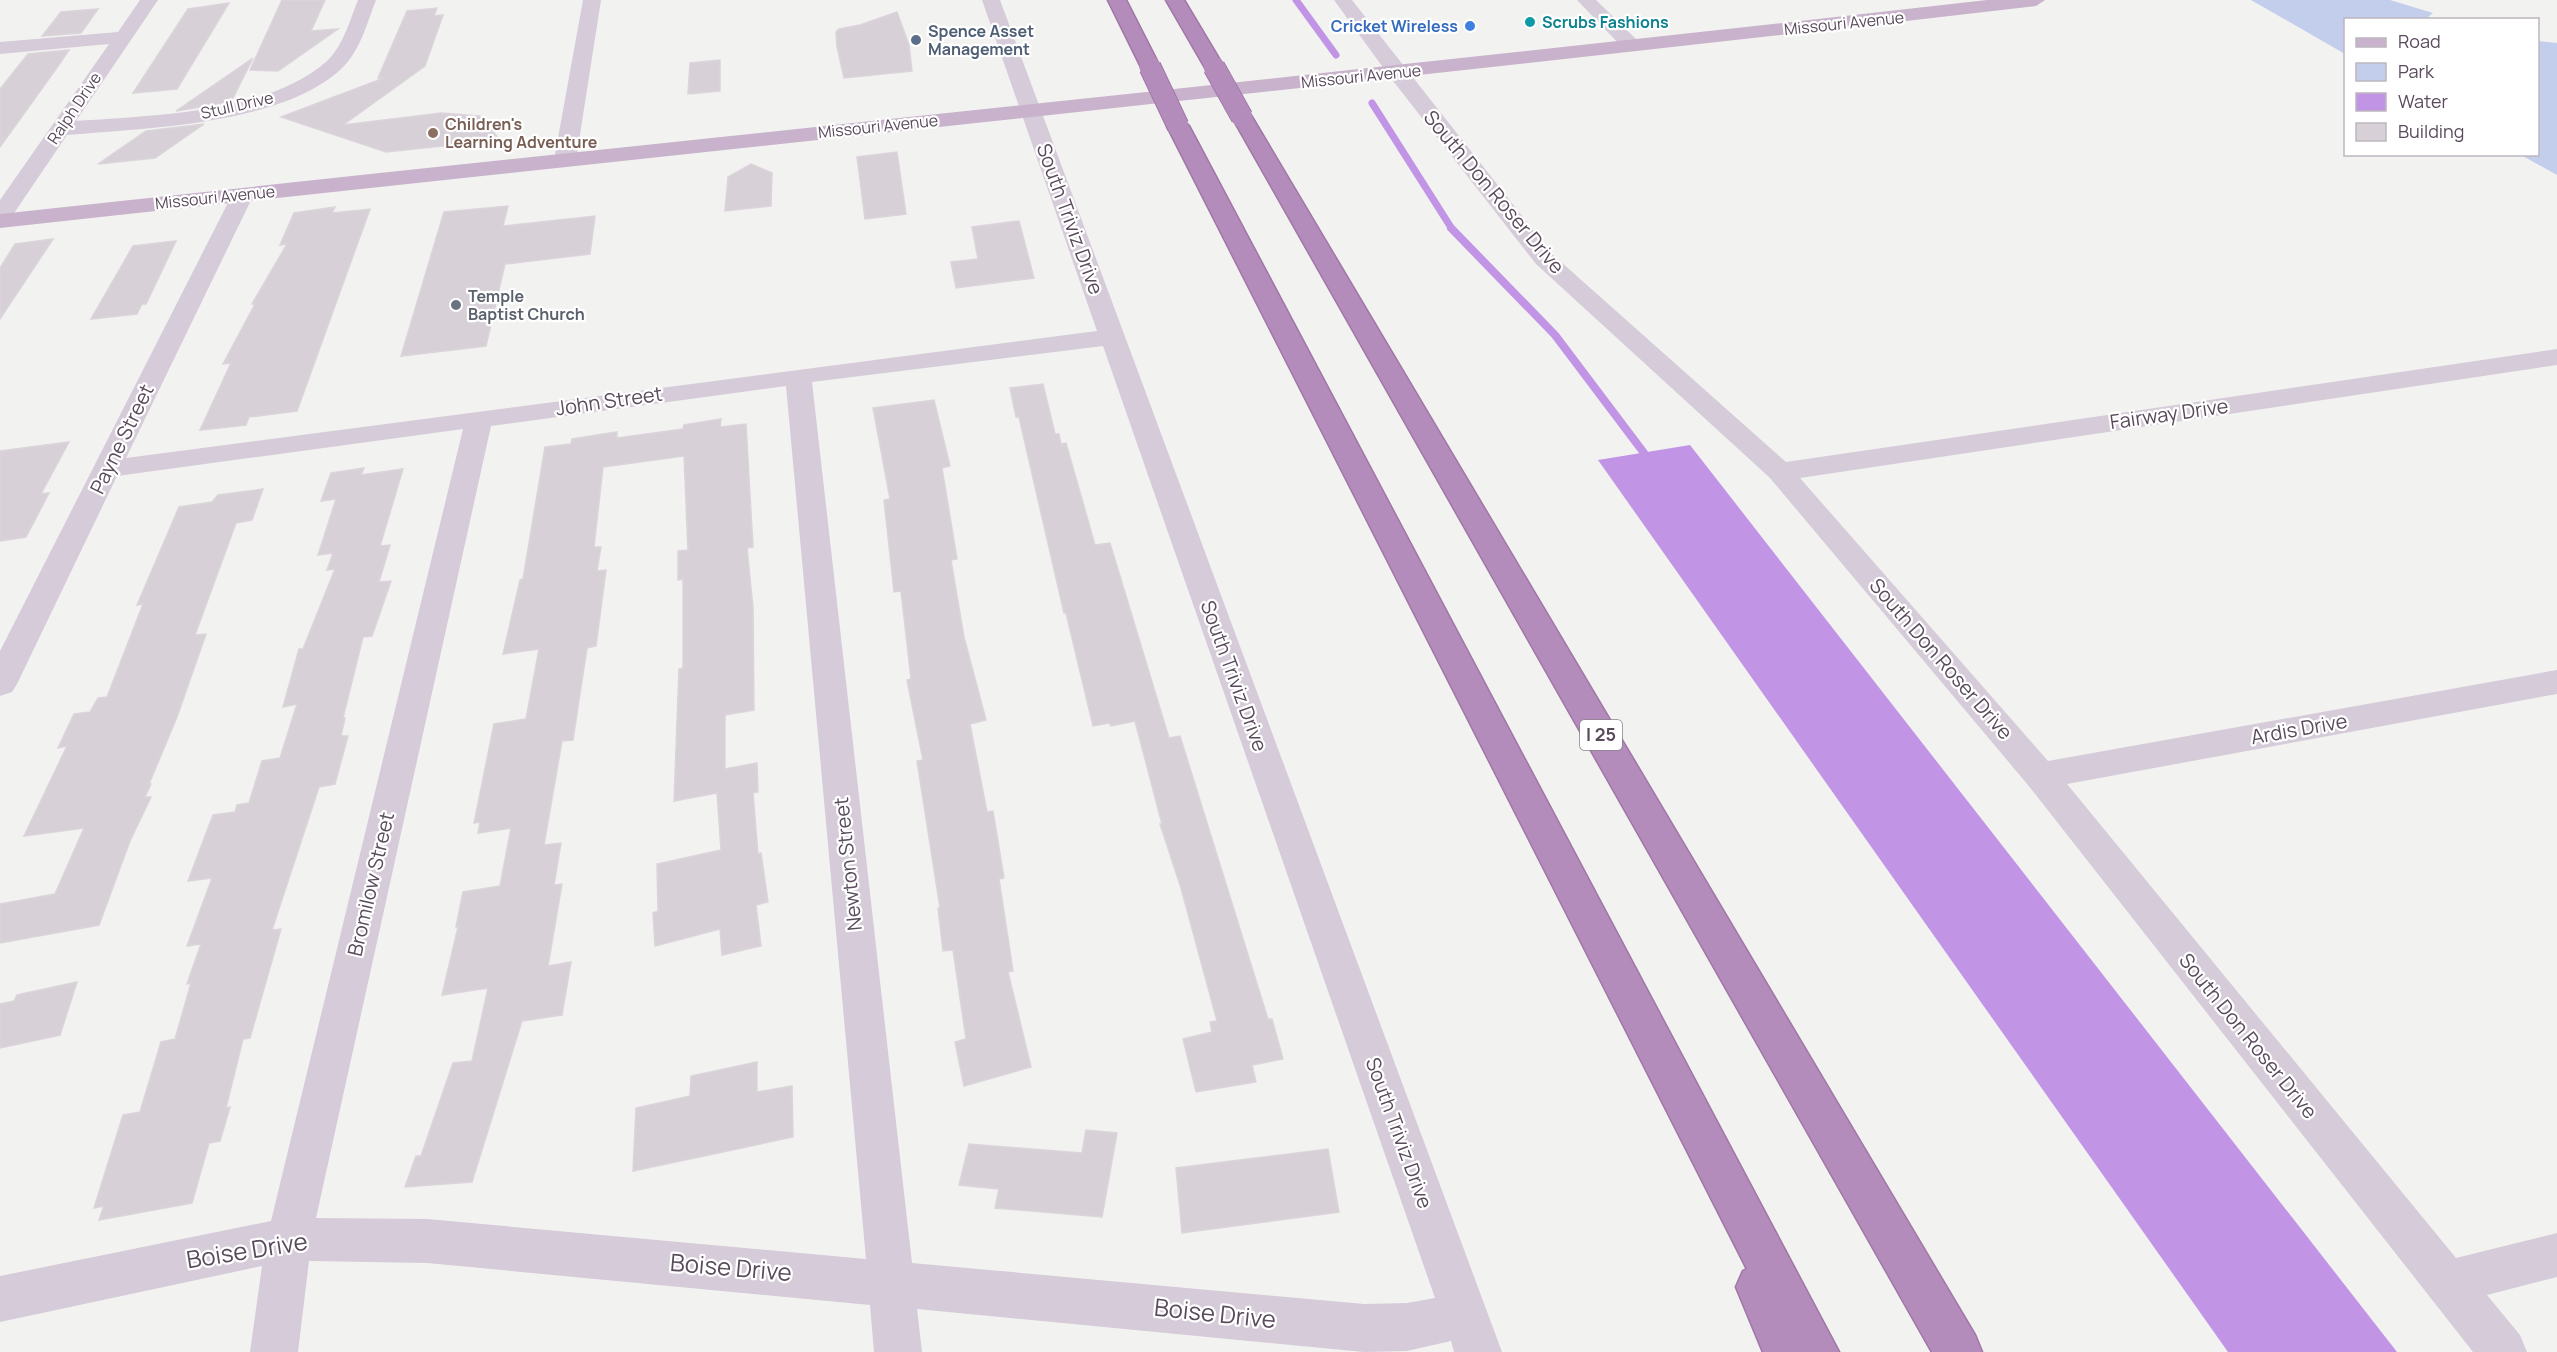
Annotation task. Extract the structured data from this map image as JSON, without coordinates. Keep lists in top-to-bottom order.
{
  "streets": {
    "highway": ["I 25"],
    "main road": ["Missouri Avenue"],
    "street": [
      "Stull Drive",
      "Ralph Drive",
      "South Don Roser Drive",
      "South Triviz Drive",
      "John Street",
      "Fairway Drive",
      "Payne Street",
      "Ardis Drive",
      "Newton Street",
      "Bromilow Street",
      "Boise Drive"
    ]
  },
  "crossings": [
    ["Missouri Avenue", "Ralph Drive"],
    ["Missouri Avenue", "South Don Roser Drive"],
    ["Missouri Avenue", "South Triviz Drive"],
    ["Missouri Avenue", "Payne Street"],
    ["Stull Drive", "Ralph Drive"],
    ["South Don Roser Drive", "Fairway Drive"],
    ["South Don Roser Drive", "Ardis Drive"],
    ["South Triviz Drive", "John Street"],
    ["South Triviz Drive", "Boise Drive"],
    ["John Street", "Payne Street"],
    ["John Street", "Newton Street"],
    ["John Street", "Bromilow Street"],
    ["Newton Street", "Boise Drive"],
    ["Bromilow Street", "Boise Drive"]
  ],
  "places": [
    "Scrubs Fashions",
    "Cricket Wireless",
    "Spence Asset Management",
    "Children's Learning Adventure",
    "Temple Baptist Church"
  ],
  "legend": [
    "Road",
    "Park",
    "Water",
    "Building"
  ]
}
